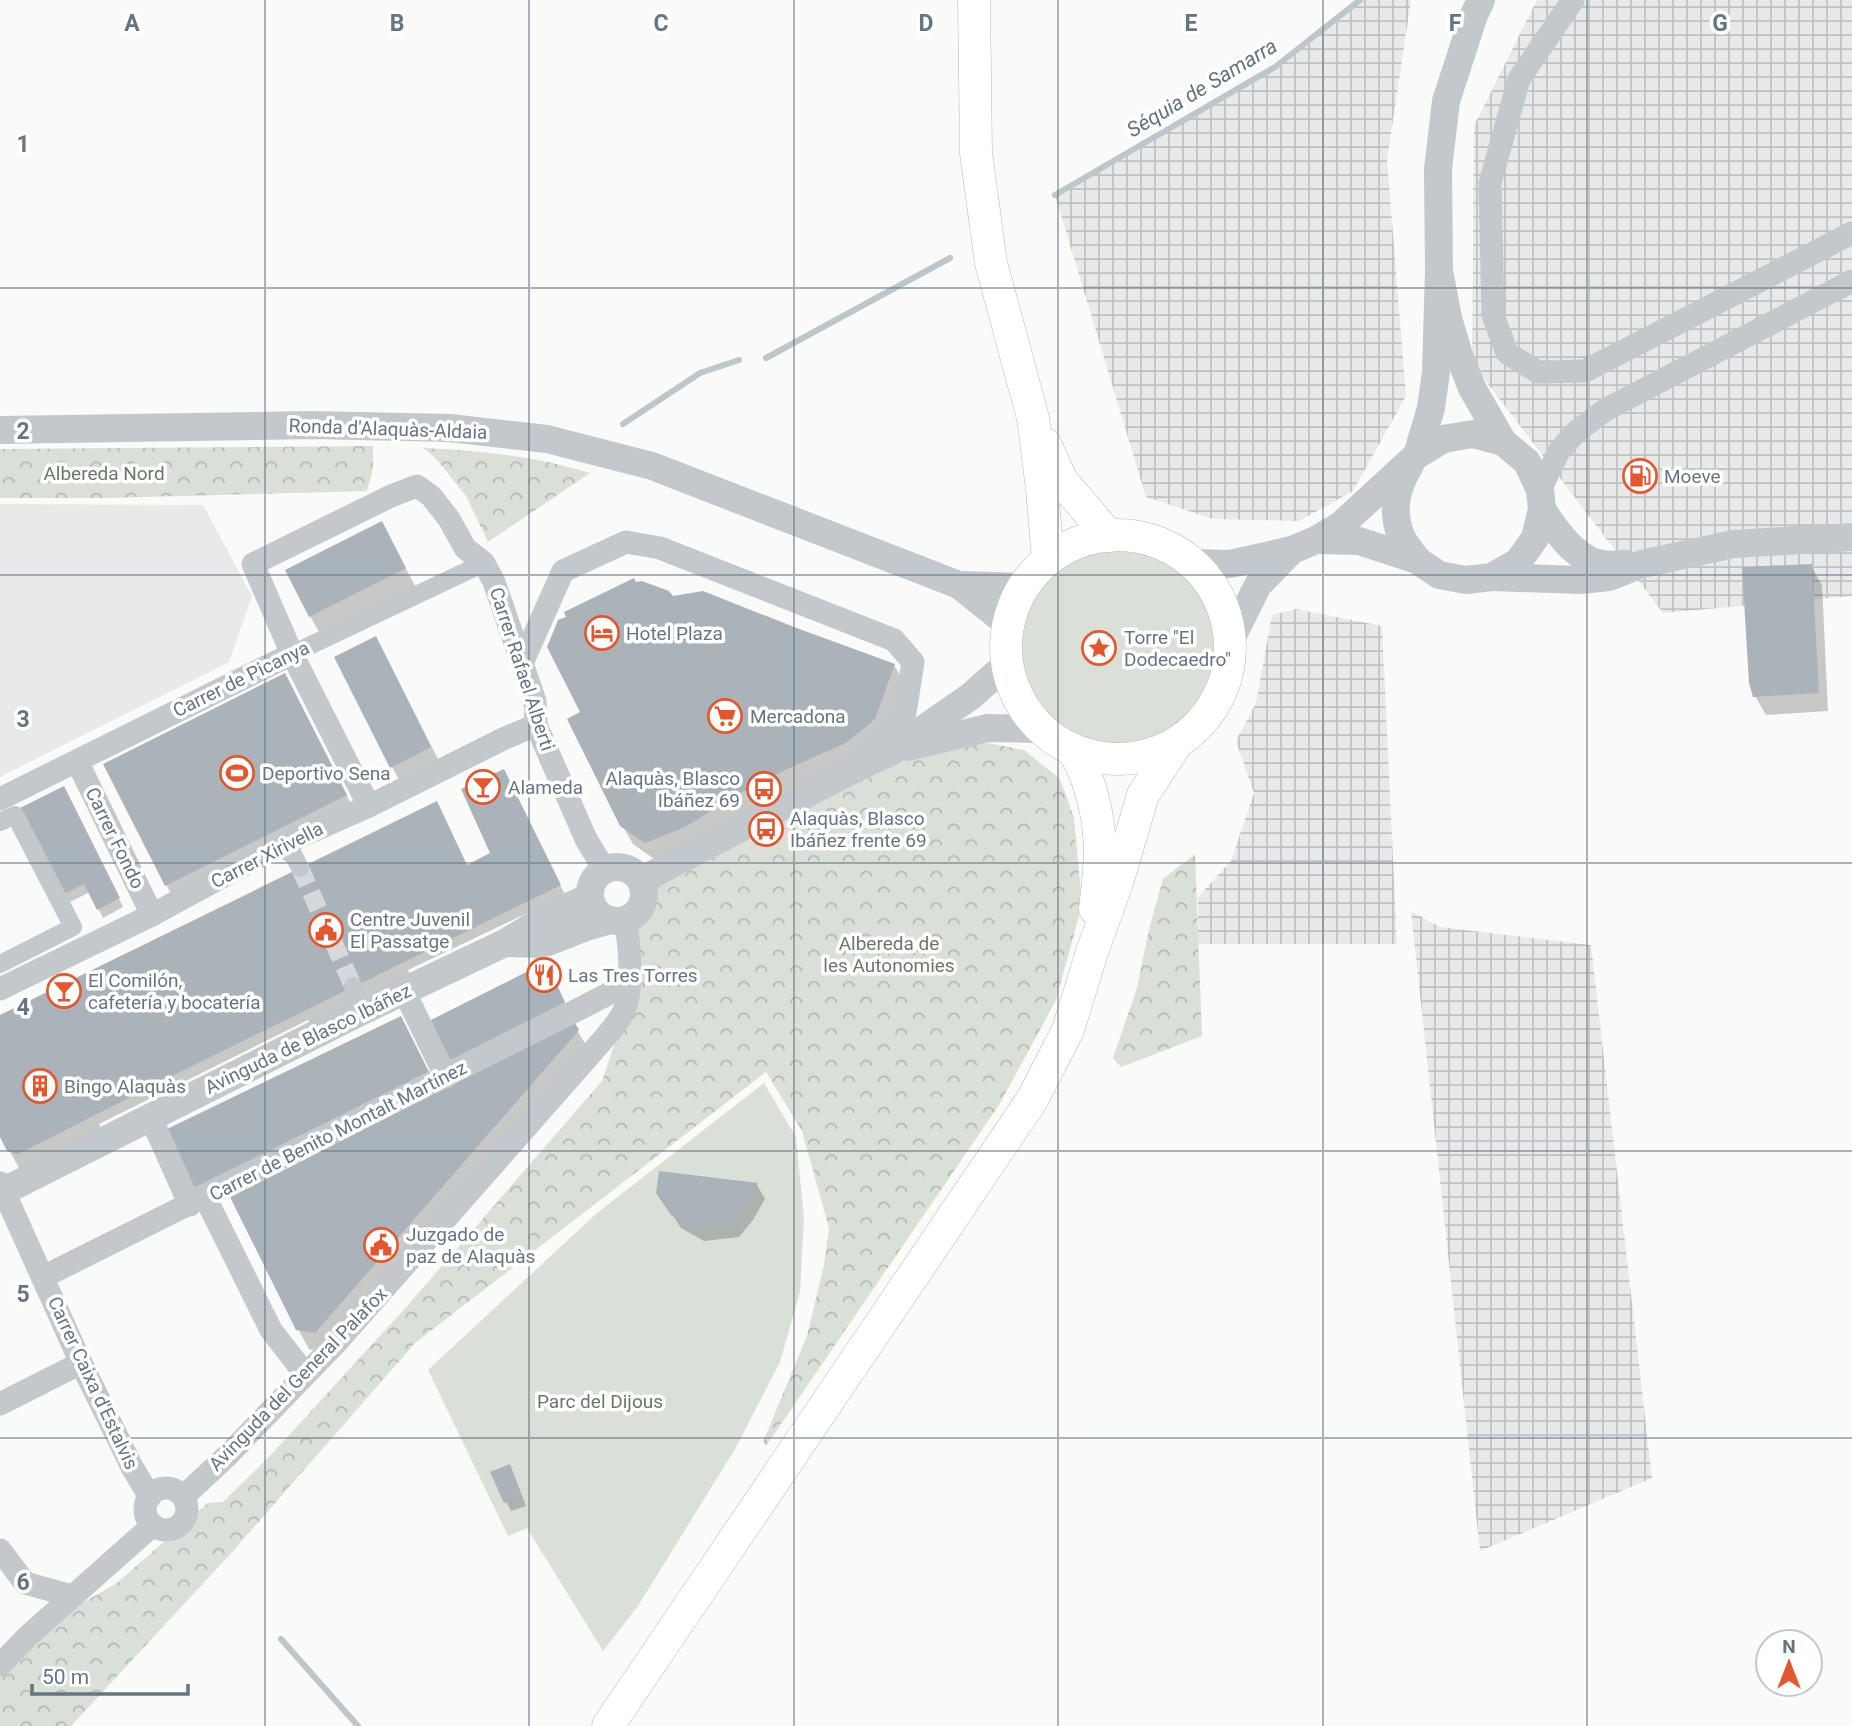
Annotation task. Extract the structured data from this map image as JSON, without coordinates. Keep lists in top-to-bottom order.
{
  "streets": {
    "street": [
      "Ronda d'Alaquàs-Aldaia",
      "Carrer Rafael Alberti",
      "Carrer de Picanya",
      "Carrer Fondo",
      "Carrer Xirivella",
      "Avinguda de Blasco Ibáñez",
      "Carrer de Benito Montalt Martínez",
      "Avinguda del General Palafox",
      "Carrer Caixa d'Estalvis"
    ]
  },
  "crossings": [
    ["Carrer Rafael Alberti", "Carrer de Picanya"],
    ["Carrer Rafael Alberti", "Carrer Xirivella"],
    ["Carrer Rafael Alberti", "Avinguda de Blasco Ibáñez"],
    ["Carrer Rafael Alberti", "Avinguda del General Palafox"],
    ["Carrer de Picanya", "Carrer Fondo"],
    ["Carrer Fondo", "Carrer Xirivella"],
    ["Avinguda de Blasco Ibáñez", "Avinguda del General Palafox"],
    ["Avinguda de Blasco Ibáñez", "Carrer Caixa d'Estalvis"],
    ["Carrer de Benito Montalt Martínez", "Avinguda del General Palafox"],
    ["Carrer de Benito Montalt Martínez", "Carrer Caixa d'Estalvis"],
    ["Avinguda del General Palafox", "Carrer Caixa d'Estalvis"]
  ],
  "water": ["Séquia de Samarra"],
  "parks": ["Albereda Nord", "Albereda de les Autonomies", "Parc del Dijous"],
  "places": {
    "fuel station": ["Moeve"],
    "hotel": ["Hotel Plaza"],
    "place": ["Torre \"El Dodecaedro\""],
    "supermarket": ["Mercadona"],
    "sports": ["Deportivo Sena"],
    "bar": ["Alameda", "El Comilón, cafetería y bocatería"],
    "bus stop": ["Alaquàs, Blasco Ibáñez 69", "Alaquàs, Blasco Ibáñez frente 69"],
    "public building": ["Centre Juvenil El Passatge", "Juzgado de paz de Alaquàs"],
    "restaurant": ["Las Tres Torres"],
    "building": ["Bingo Alaquàs"]
  },
  "scale_bar": "50 m",
  "north": "top",
  "grid": {
    "columns": [
      "A",
      "B",
      "C",
      "D",
      "E",
      "F",
      "G"
    ],
    "rows": [
      "1",
      "2",
      "3",
      "4",
      "5",
      "6"
    ]
  }
}
